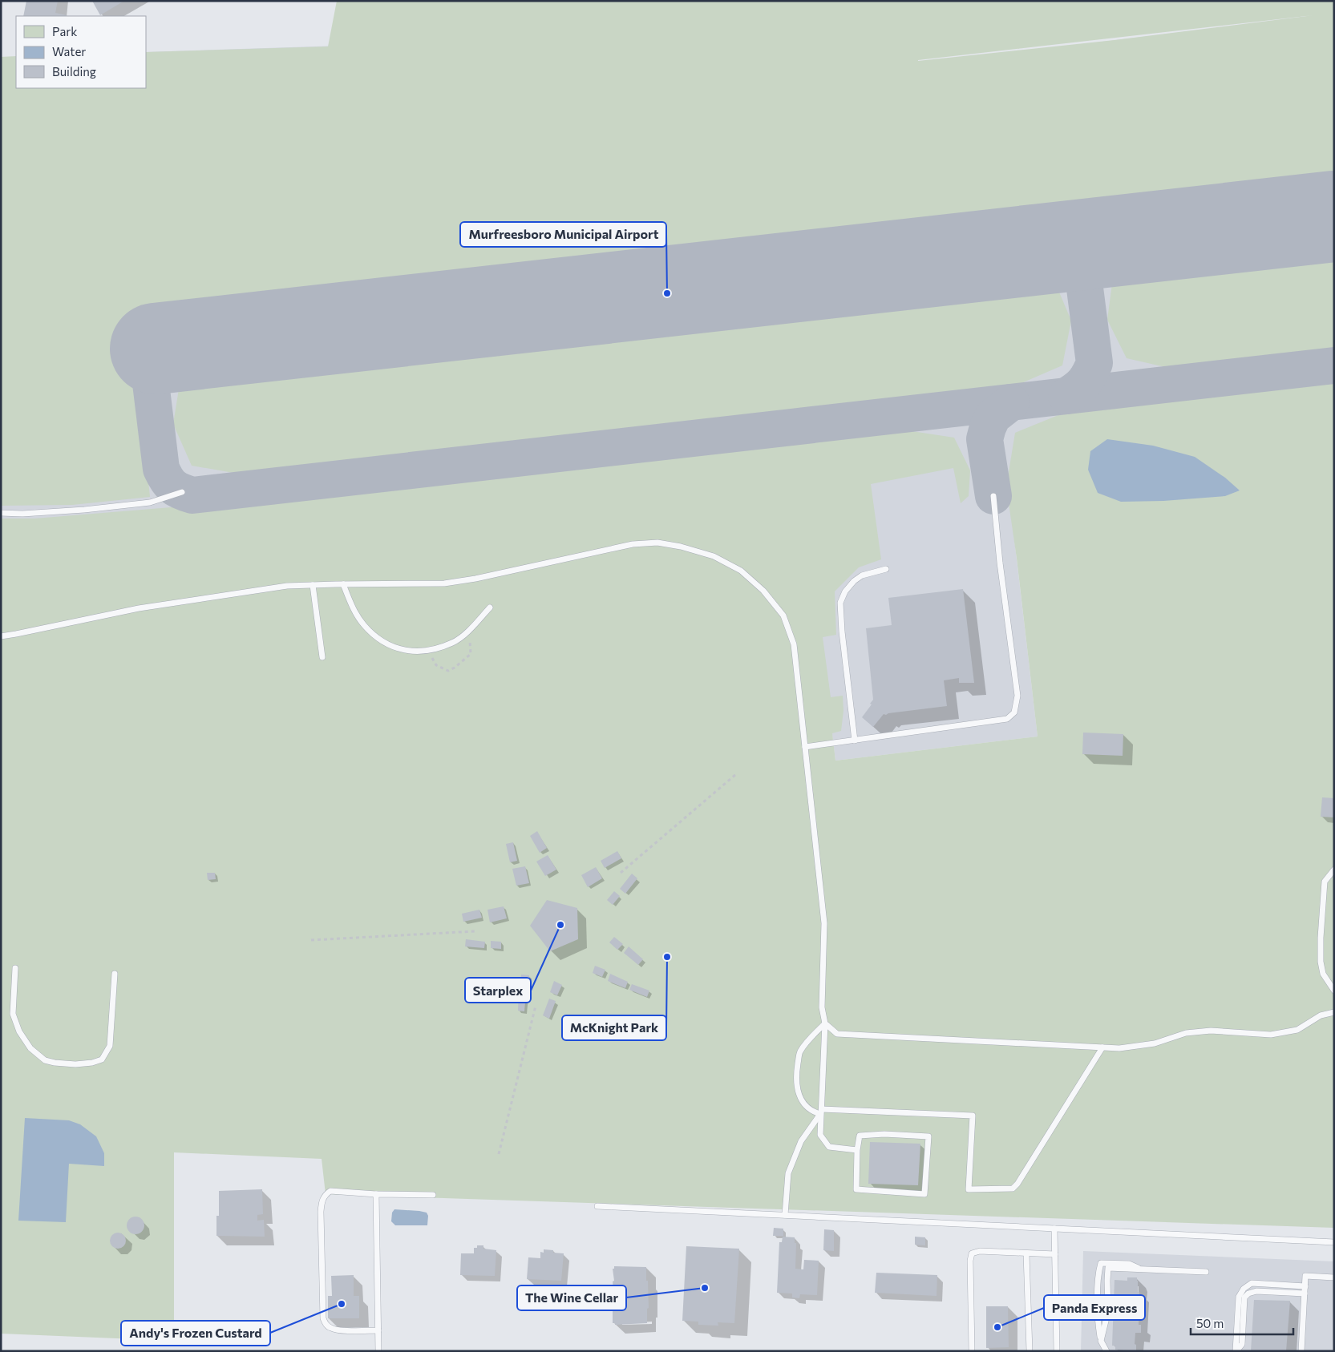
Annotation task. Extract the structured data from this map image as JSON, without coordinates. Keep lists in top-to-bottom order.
{
  "places": [
    "Murfreesboro Municipal Airport",
    "Starplex",
    "McKnight Park",
    "The Wine Cellar",
    "Andy's Frozen Custard",
    "Panda Express"
  ],
  "legend": ["Park", "Water", "Building"],
  "scale_bar": "50 m"
}
